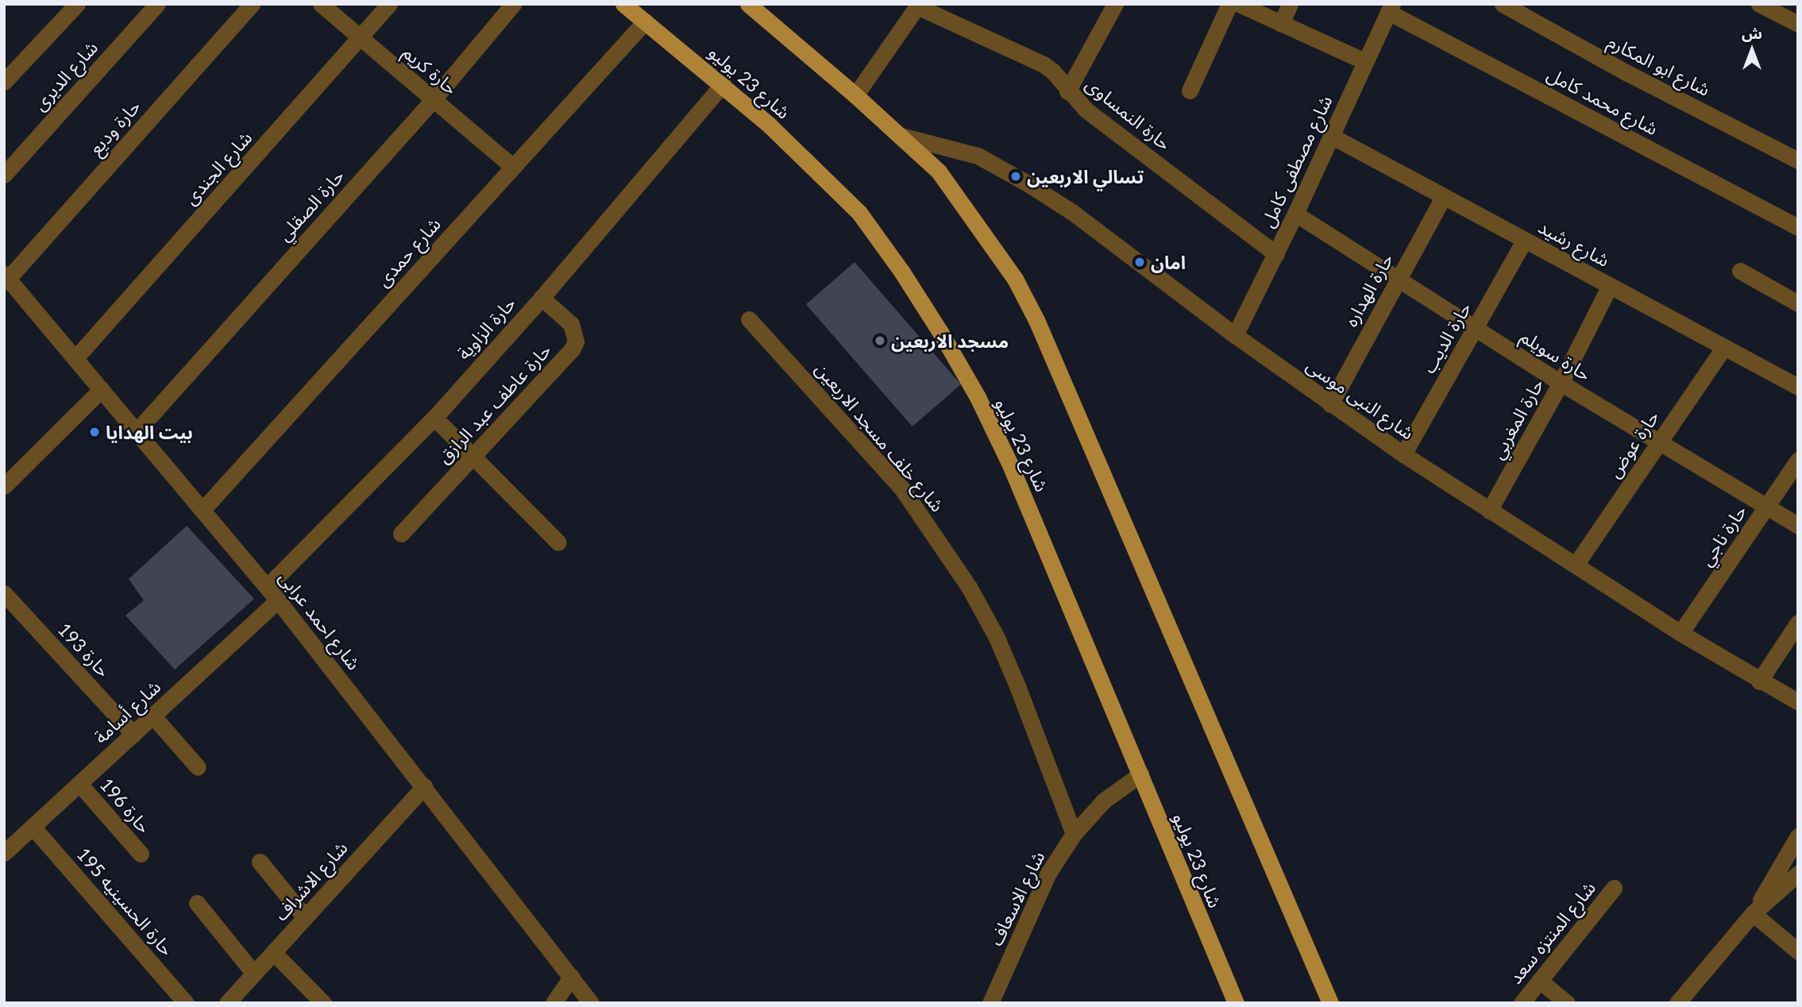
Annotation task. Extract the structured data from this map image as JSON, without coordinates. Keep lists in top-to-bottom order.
{
  "streets": {
    "main road": ["شارع 23 يوليو"],
    "street": [
      "شارع ابو المكارم",
      "حارة كريم",
      "شارع الديرى",
      "شارع محمد كامل",
      "حارة النمساوى",
      "حارة وديع",
      "شارع مصطفى كامل",
      "شارع الجندى",
      "حارة الصقلي",
      "شارع رشيد",
      "شارع حمدى",
      "حارة الهداره",
      "حارة الزاوية",
      "حارة الديب",
      "حارة سويلم",
      "شارع النبى موسى",
      "حارة عاطف عبد الرازق",
      "حارة المغربي",
      "شارع خلف مسجد الاربعين",
      "حارة عوض",
      "حارة ناجي",
      "شارع احمد عرابى",
      "حارة 193",
      "شارع أسامة",
      "حارة 196",
      "شارع الاشراف",
      "شارع الاسعاف",
      "حارة الحسينيه 195",
      "شارع المنتزه سعد"
    ]
  },
  "crossings": [
    ["حارة كريم", "شارع الجندى"],
    ["حارة كريم", "حارة الصقلي"],
    ["حارة كريم", "شارع حمدى"],
    ["شارع 23 يوليو", "شارع حمدى"],
    ["شارع 23 يوليو", "حارة الزاوية"],
    ["شارع 23 يوليو", "شارع الاسعاف"],
    ["شارع محمد كامل", "شارع مصطفى كامل"],
    ["حارة النمساوى", "شارع مصطفى كامل"],
    ["حارة وديع", "شارع احمد عرابى"],
    ["شارع مصطفى كامل", "شارع رشيد"],
    ["شارع مصطفى كامل", "حارة سويلم"],
    ["شارع مصطفى كامل", "شارع النبى موسى"],
    ["شارع الجندى", "شارع احمد عرابى"],
    ["حارة الصقلي", "شارع احمد عرابى"],
    ["شارع رشيد", "حارة الهداره"],
    ["شارع رشيد", "حارة الديب"],
    ["شارع رشيد", "حارة المغربي"],
    ["شارع رشيد", "حارة عوض"],
    ["شارع حمدى", "شارع احمد عرابى"],
    ["حارة الهداره", "حارة سويلم"],
    ["حارة الهداره", "شارع النبى موسى"],
    ["حارة الزاوية", "حارة عاطف عبد الرازق"],
    ["حارة الزاوية", "شارع احمد عرابى"],
    ["حارة الديب", "حارة سويلم"],
    ["حارة الديب", "شارع النبى موسى"],
    ["حارة سويلم", "حارة المغربي"],
    ["حارة سويلم", "حارة عوض"],
    ["حارة سويلم", "حارة ناجي"],
    ["شارع النبى موسى", "حارة المغربي"],
    ["شارع النبى موسى", "حارة عوض"],
    ["شارع النبى موسى", "حارة ناجي"],
    ["شارع خلف مسجد الاربعين", "شارع الاسعاف"],
    ["شارع احمد عرابى", "شارع أسامة"],
    ["شارع احمد عرابى", "شارع الاشراف"],
    ["حارة 193", "شارع أسامة"],
    ["شارع أسامة", "حارة 196"],
    ["شارع أسامة", "حارة الحسينيه 195"]
  ],
  "places": [
    "تسالي الاربعين",
    "امان",
    "مسجد الاربعين",
    "بيت الهدايا"
  ],
  "north": "top"
}
